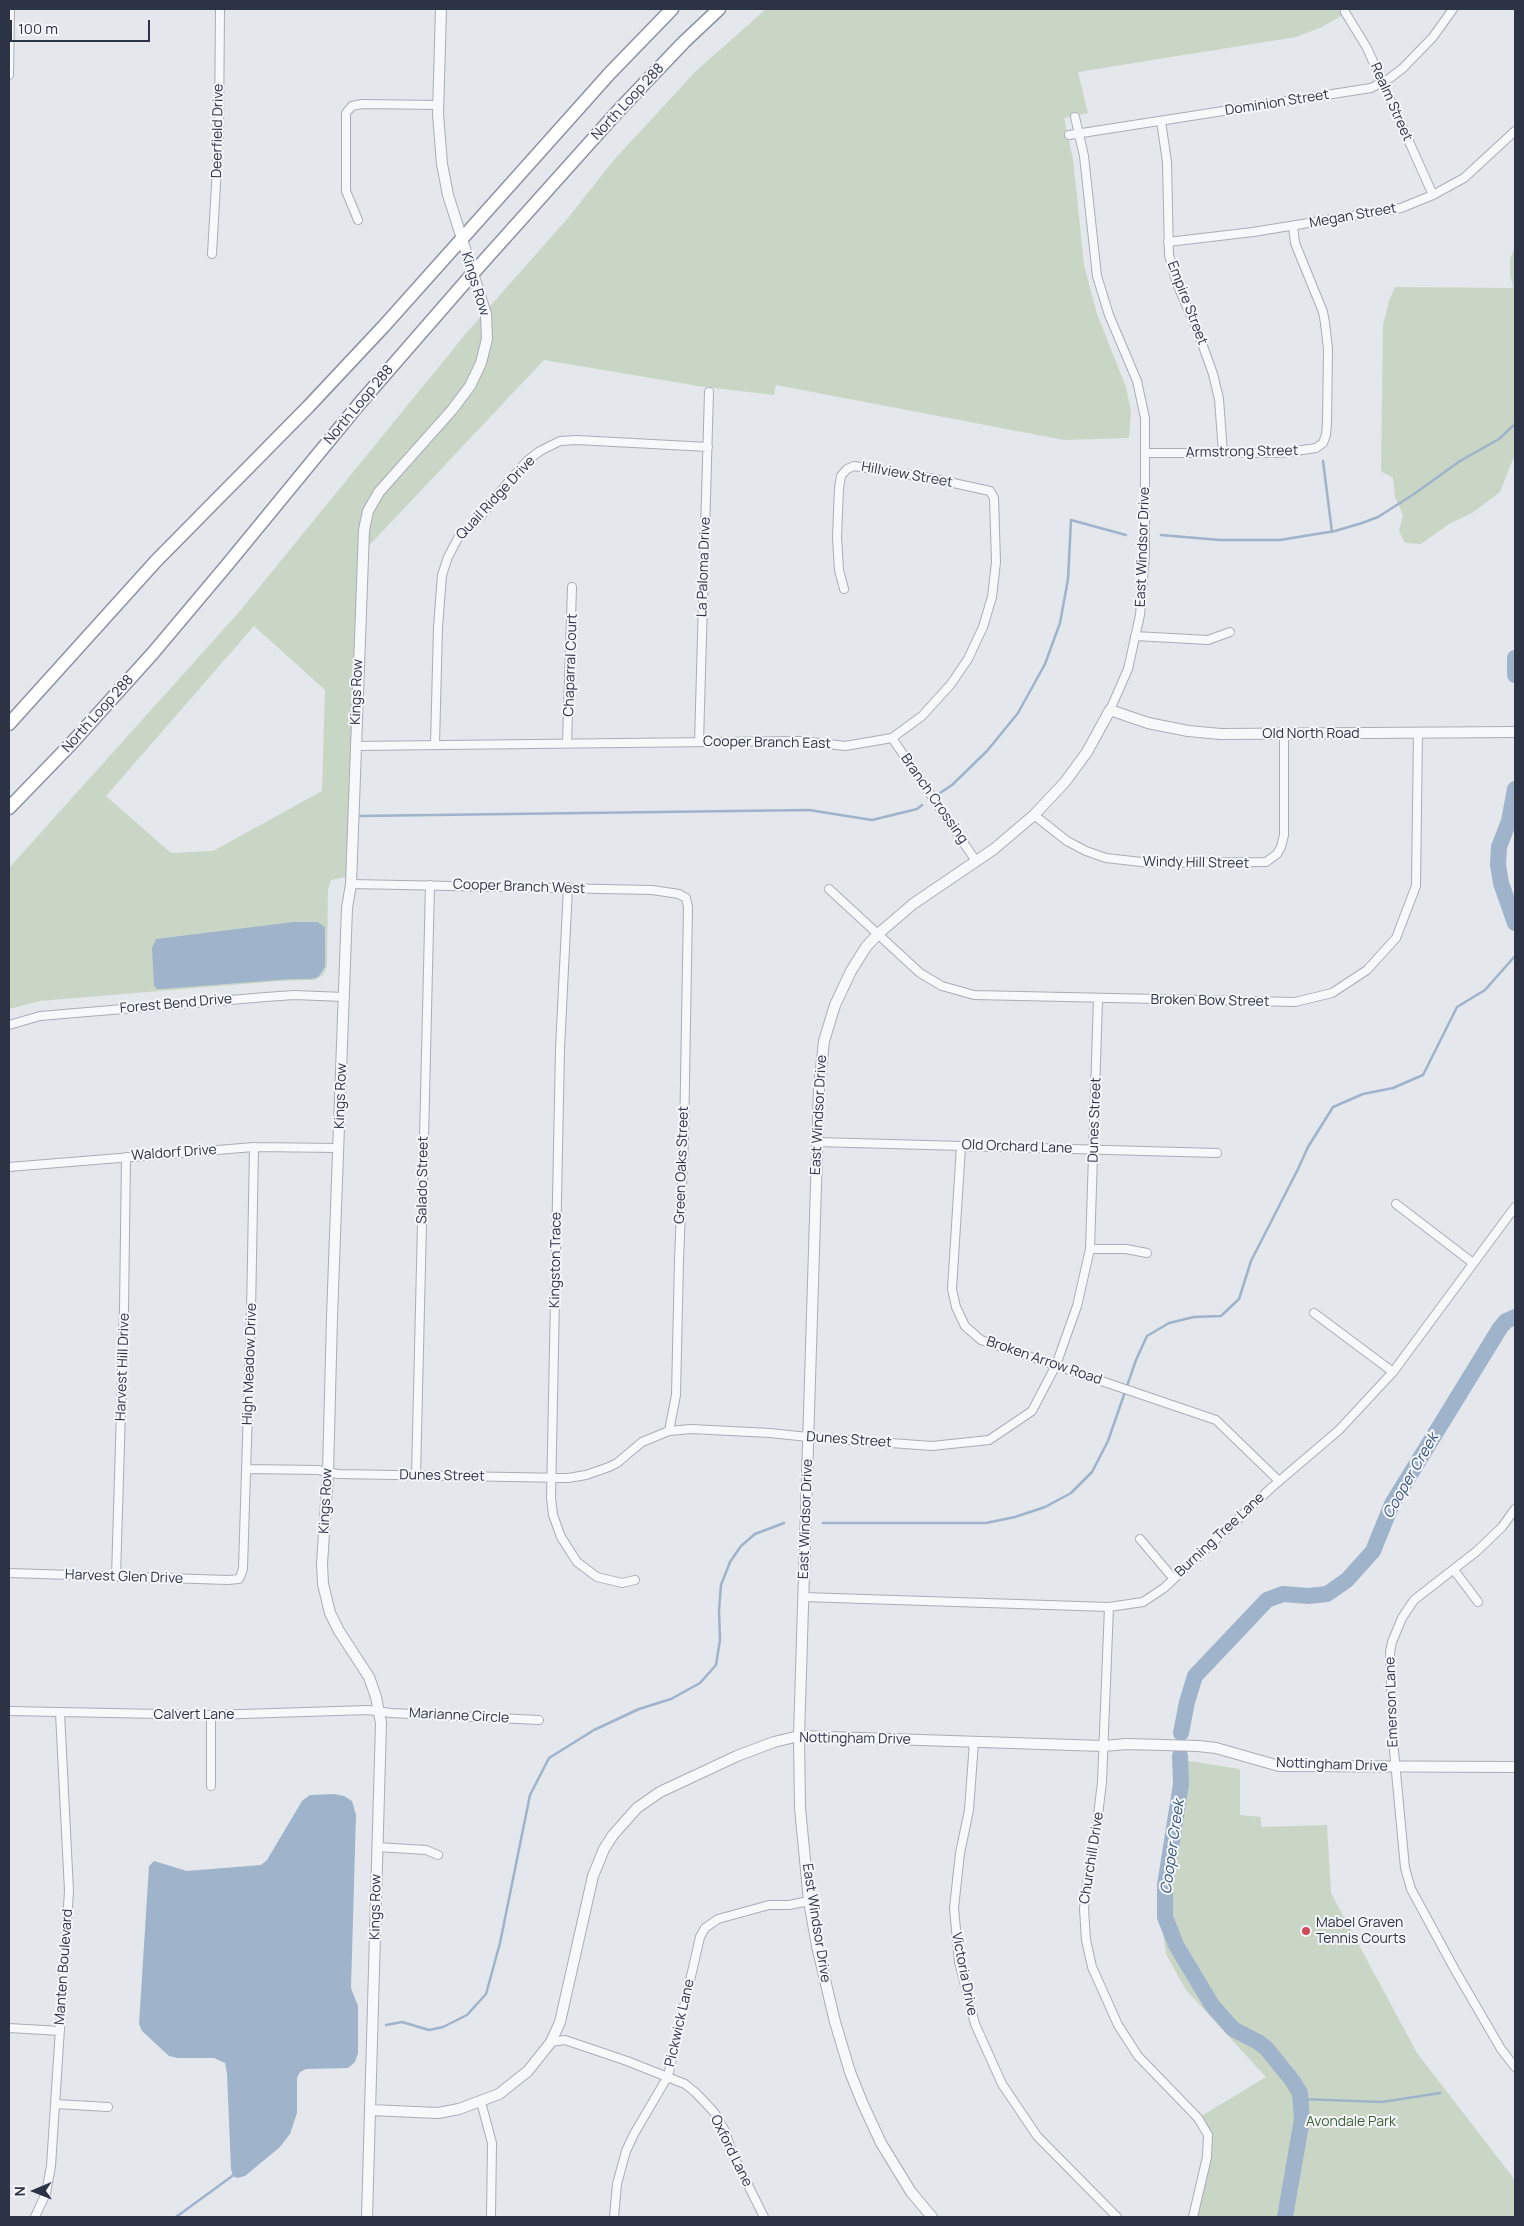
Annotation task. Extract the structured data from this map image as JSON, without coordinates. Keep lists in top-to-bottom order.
{
  "streets": {
    "highway": ["North Loop 288"],
    "street": [
      "Realm Street",
      "Dominion Street",
      "Deerfield Drive",
      "Megan Street",
      "Kings Row",
      "Empire Street",
      "Armstrong Street",
      "Hillview Street",
      "Quail Ridge Drive",
      "East Windsor Drive",
      "La Paloma Drive",
      "Chaparral Court",
      "Old North Road",
      "Cooper Branch East",
      "Branch Crossing",
      "Windy Hill Street",
      "Cooper Branch West",
      "Broken Bow Street",
      "Forest Bend Drive",
      "Dunes Street",
      "Old Orchard Lane",
      "Waldorf Drive",
      "Green Oaks Street",
      "Salado Street",
      "Kingston Trace",
      "Broken Arrow Road",
      "High Meadow Drive",
      "Harvest Hill Drive",
      "Burning Tree Lane",
      "Harvest Glen Drive",
      "Emerson Lane",
      "Calvert Lane",
      "Marianne Circle",
      "Nottingham Drive",
      "Churchill Drive",
      "Manten Boulevard",
      "Victoria Drive",
      "Pickwick Lane",
      "Oxford Lane"
    ]
  },
  "crossings": [
    ["North Loop 288", "Kings Row"],
    ["Realm Street", "Dominion Street"],
    ["Realm Street", "Megan Street"],
    ["Dominion Street", "Empire Street"],
    ["Dominion Street", "East Windsor Drive"],
    ["Megan Street", "Empire Street"],
    ["Megan Street", "Armstrong Street"],
    ["Kings Row", "Cooper Branch East"],
    ["Kings Row", "Cooper Branch West"],
    ["Kings Row", "Forest Bend Drive"],
    ["Kings Row", "Dunes Street"],
    ["Kings Row", "Waldorf Drive"],
    ["Kings Row", "Calvert Lane"],
    ["Kings Row", "Marianne Circle"],
    ["Kings Row", "Nottingham Drive"],
    ["Empire Street", "Armstrong Street"],
    ["Armstrong Street", "East Windsor Drive"],
    ["Hillview Street", "Cooper Branch East"],
    ["Quail Ridge Drive", "La Paloma Drive"],
    ["Quail Ridge Drive", "Cooper Branch East"],
    ["East Windsor Drive", "Old North Road"],
    ["East Windsor Drive", "Branch Crossing"],
    ["East Windsor Drive", "Windy Hill Street"],
    ["East Windsor Drive", "Broken Bow Street"],
    ["East Windsor Drive", "Dunes Street"],
    ["East Windsor Drive", "Old Orchard Lane"],
    ["East Windsor Drive", "Burning Tree Lane"],
    ["East Windsor Drive", "Nottingham Drive"],
    ["East Windsor Drive", "Pickwick Lane"],
    ["La Paloma Drive", "Cooper Branch East"],
    ["Chaparral Court", "Cooper Branch East"],
    ["Old North Road", "Windy Hill Street"],
    ["Old North Road", "Broken Bow Street"],
    ["Cooper Branch East", "Branch Crossing"],
    ["Cooper Branch West", "Green Oaks Street"],
    ["Cooper Branch West", "Salado Street"],
    ["Cooper Branch West", "Kingston Trace"],
    ["Broken Bow Street", "Dunes Street"],
    ["Dunes Street", "Old Orchard Lane"],
    ["Dunes Street", "Green Oaks Street"],
    ["Dunes Street", "Salado Street"],
    ["Dunes Street", "Kingston Trace"],
    ["Dunes Street", "Broken Arrow Road"],
    ["Dunes Street", "High Meadow Drive"],
    ["Old Orchard Lane", "Broken Arrow Road"],
    ["Waldorf Drive", "High Meadow Drive"],
    ["Waldorf Drive", "Harvest Hill Drive"],
    ["Broken Arrow Road", "Burning Tree Lane"],
    ["High Meadow Drive", "Harvest Glen Drive"],
    ["Harvest Hill Drive", "Harvest Glen Drive"],
    ["Burning Tree Lane", "Churchill Drive"],
    ["Emerson Lane", "Nottingham Drive"],
    ["Calvert Lane", "Marianne Circle"],
    ["Calvert Lane", "Manten Boulevard"],
    ["Nottingham Drive", "Churchill Drive"],
    ["Nottingham Drive", "Victoria Drive"],
    ["Nottingham Drive", "Oxford Lane"],
    ["Pickwick Lane", "Oxford Lane"]
  ],
  "water": ["Cooper Creek"],
  "parks": ["Avondale Park"],
  "places": ["Mabel Graven Tennis Courts"],
  "scale_bar": "100 m",
  "north": "left"
}
